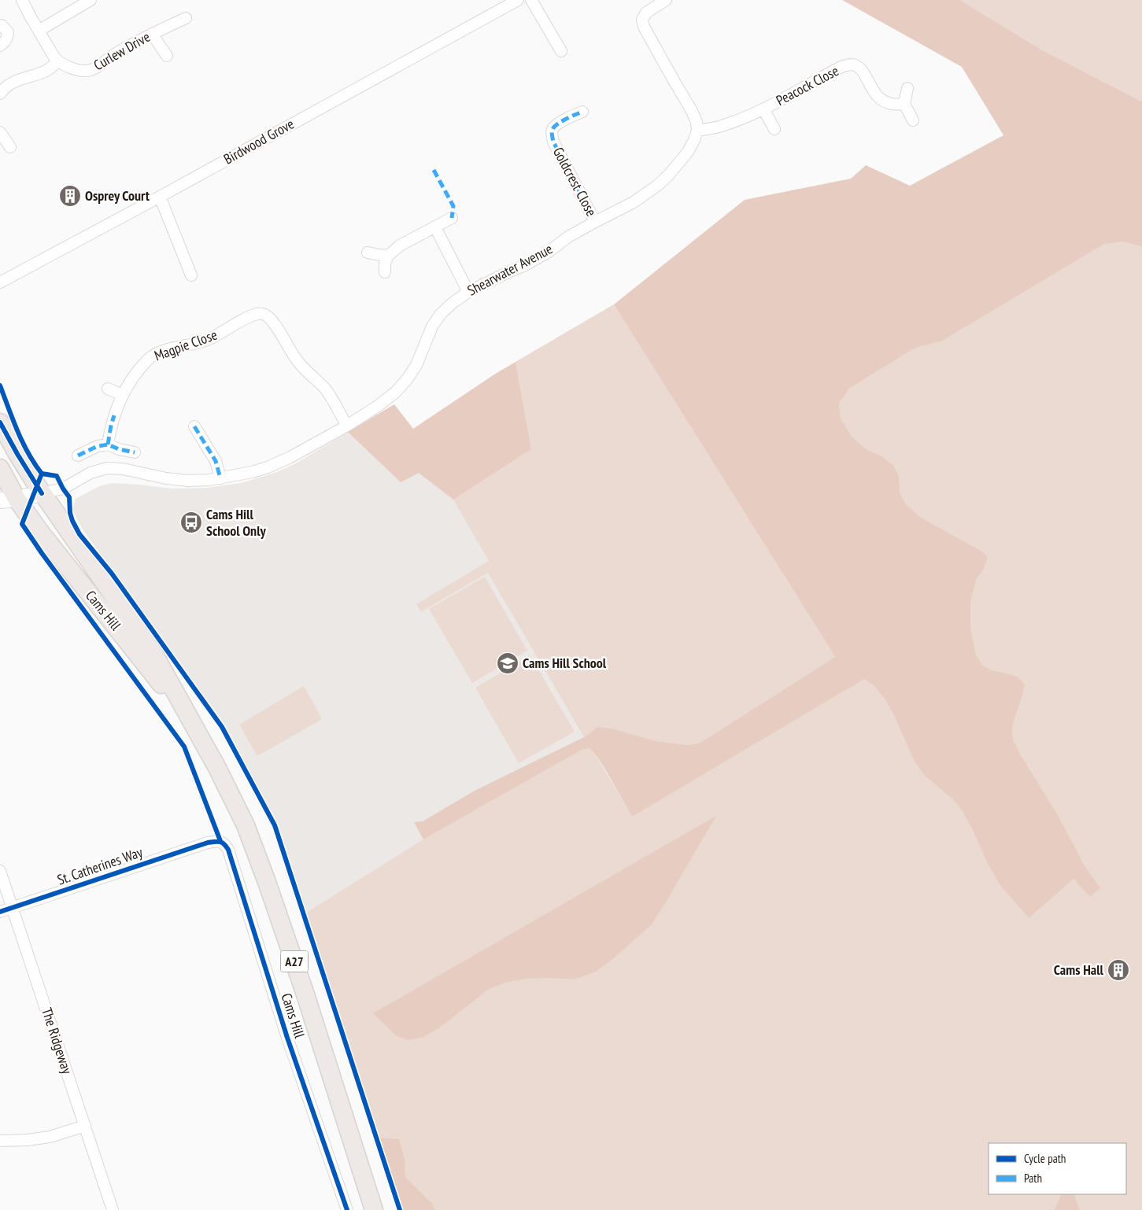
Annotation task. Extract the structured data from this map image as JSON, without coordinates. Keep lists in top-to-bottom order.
{
  "streets": {
    "main road": ["Cams Hill", "A27"],
    "street": [
      "Curlew Drive",
      "Peacock Close",
      "Birdwood Grove",
      "Goldcrest Close",
      "Shearwater Avenue",
      "Magpie Close",
      "St. Catherines Way",
      "The Ridgeway"
    ]
  },
  "crossings": [
    ["Peacock Close", "Shearwater Avenue"],
    ["Goldcrest Close", "Shearwater Avenue"],
    ["Shearwater Avenue", "Magpie Close"],
    ["Shearwater Avenue", "Cams Hill"],
    ["Shearwater Avenue", "A27"],
    ["Cams Hill", "St. Catherines Way"],
    ["Cams Hill", "A27"],
    ["St. Catherines Way", "The Ridgeway"]
  ],
  "places": {
    "building": ["Osprey Court", "Cams Hall"],
    "bus stop": ["Cams Hill School Only"],
    "school or university": ["Cams Hill School"]
  },
  "legend": ["Cycle path", "Path"]
}
